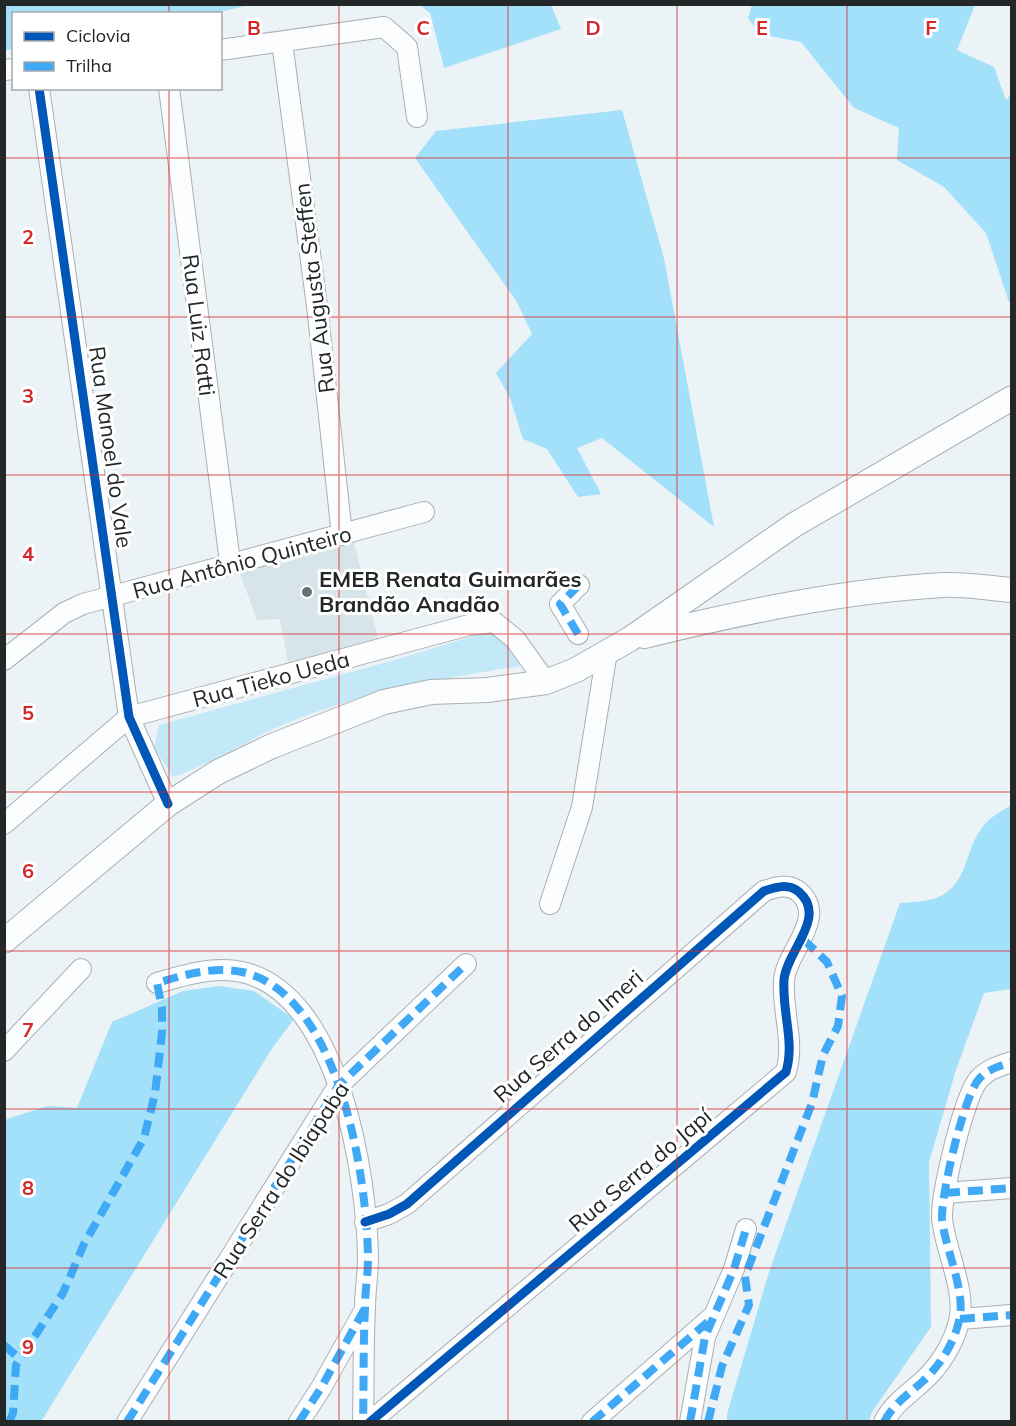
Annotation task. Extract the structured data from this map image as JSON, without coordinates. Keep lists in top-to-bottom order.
{
  "streets": {
    "street": [
      "Rua Augusta Steffen",
      "Rua Luiz Ratti",
      "Rua Manoel do Vale",
      "Rua Antônio Quinteiro",
      "Rua Tieko Ueda",
      "Rua Serra do Imeri",
      "Rua Serra do Japí",
      "Rua Serra do Ibiapaba"
    ]
  },
  "crossings": [
    ["Rua Augusta Steffen", "Rua Antônio Quinteiro"],
    ["Rua Luiz Ratti", "Rua Antônio Quinteiro"],
    ["Rua Manoel do Vale", "Rua Antônio Quinteiro"],
    ["Rua Manoel do Vale", "Rua Tieko Ueda"],
    ["Rua Serra do Imeri", "Rua Serra do Japí"]
  ],
  "places": ["EMEB Renata Guimarães Brandão Anadão"],
  "legend": ["Ciclovia", "Trilha"],
  "grid": {
    "columns": [
      "B",
      "C",
      "D",
      "E",
      "F"
    ],
    "rows": [
      "2",
      "3",
      "4",
      "5",
      "6",
      "7",
      "8",
      "9"
    ]
  }
}
